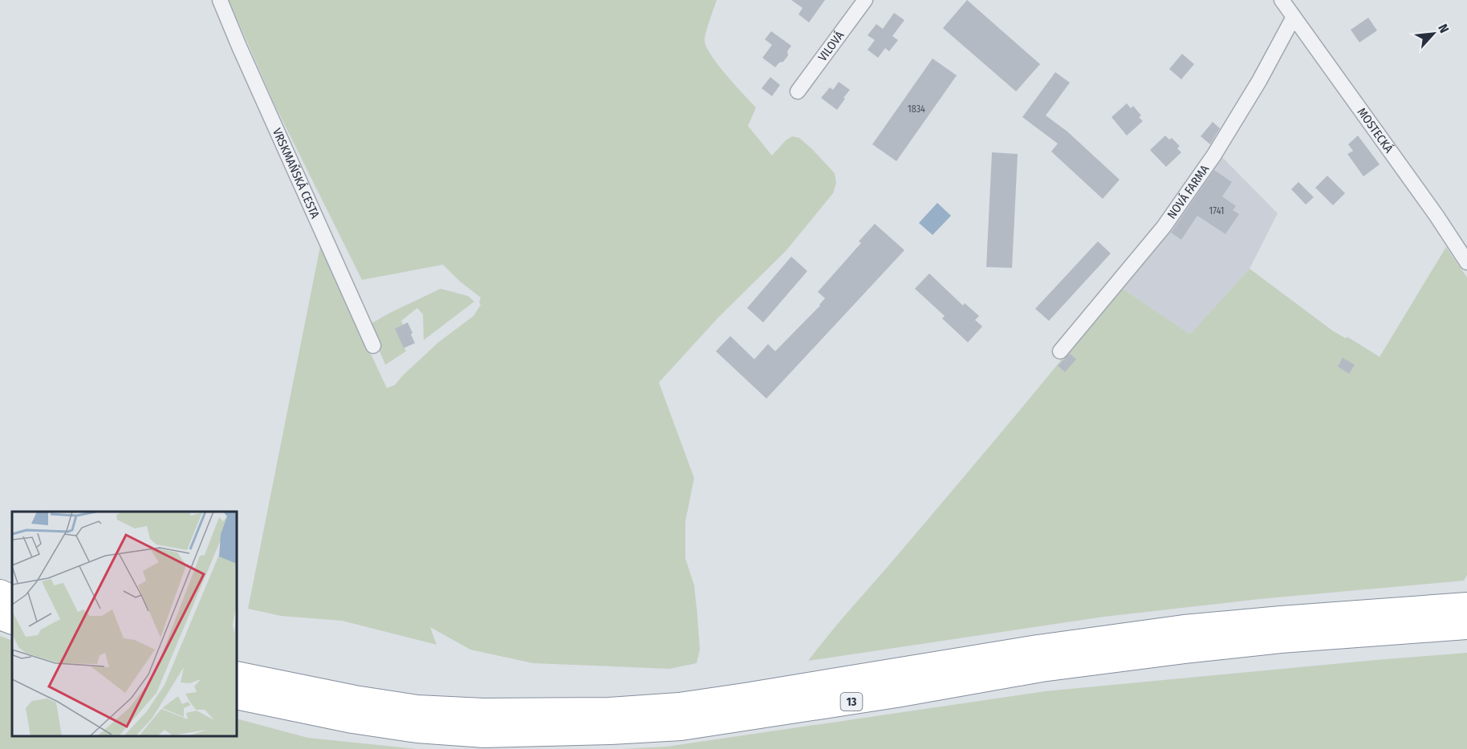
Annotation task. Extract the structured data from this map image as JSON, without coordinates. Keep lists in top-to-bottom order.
{
  "streets": {
    "highway": ["13"],
    "street": [
      "VILOVÁ",
      "MOSTECKÁ",
      "VRSKMAŇSKÁ CESTA",
      "NOVÁ FARMA"
    ]
  },
  "crossings": [
    ["MOSTECKÁ", "NOVÁ FARMA"]
  ],
  "house_numbers": ["1834", "1741"],
  "north": "top right"
}
